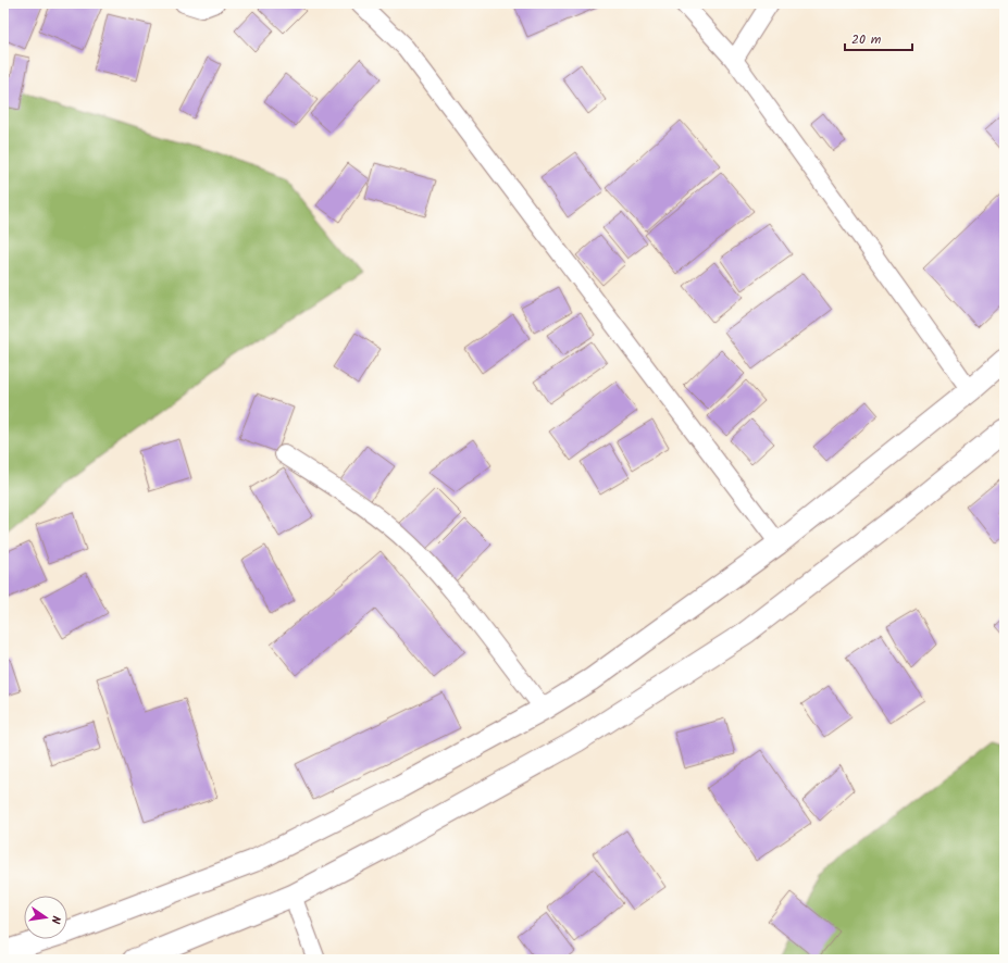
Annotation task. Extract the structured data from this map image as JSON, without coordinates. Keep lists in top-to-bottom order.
{
  "scale_bar": "20 m",
  "north": "right"
}
